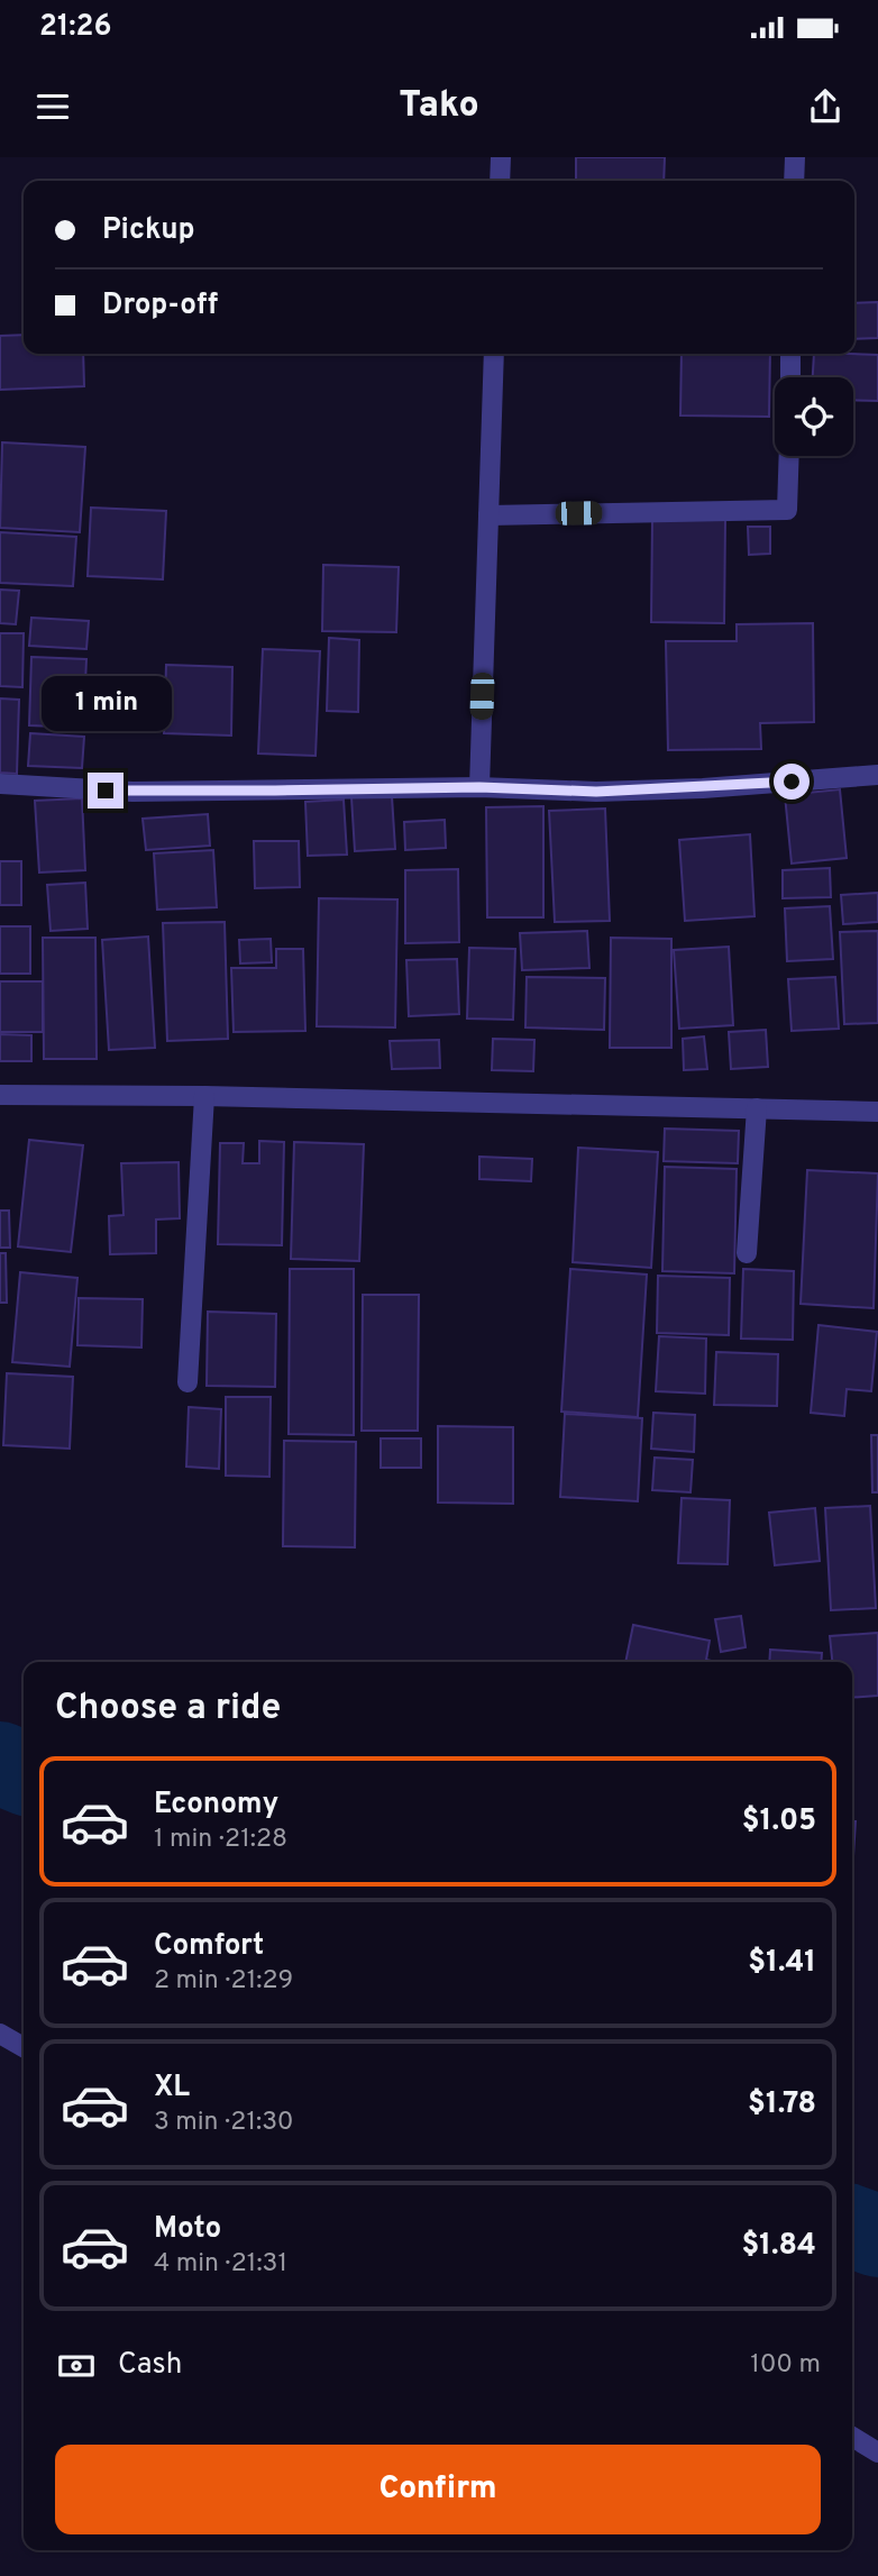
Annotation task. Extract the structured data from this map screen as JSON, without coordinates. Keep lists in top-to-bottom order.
{
  "page": {
    "status": "21:26",
    "header": "Tako",
    "banner": ["Pickup", "Drop-off"],
    "bubble": "1 min",
    "heading": "Choose a ride",
    "list": [
      {
        "name": "Economy",
        "note": "1 min · 21:28",
        "value": "$1.05"
      },
      {
        "name": "Comfort",
        "note": "2 min · 21:29",
        "value": "$1.41"
      },
      {
        "name": "XL",
        "note": "3 min · 21:30",
        "value": "$1.78"
      },
      {
        "name": "Moto",
        "note": "4 min · 21:31",
        "value": "$1.84"
      }
    ],
    "pay": ["Cash", "100 m"],
    "buttons": "Confirm"
  }
}
